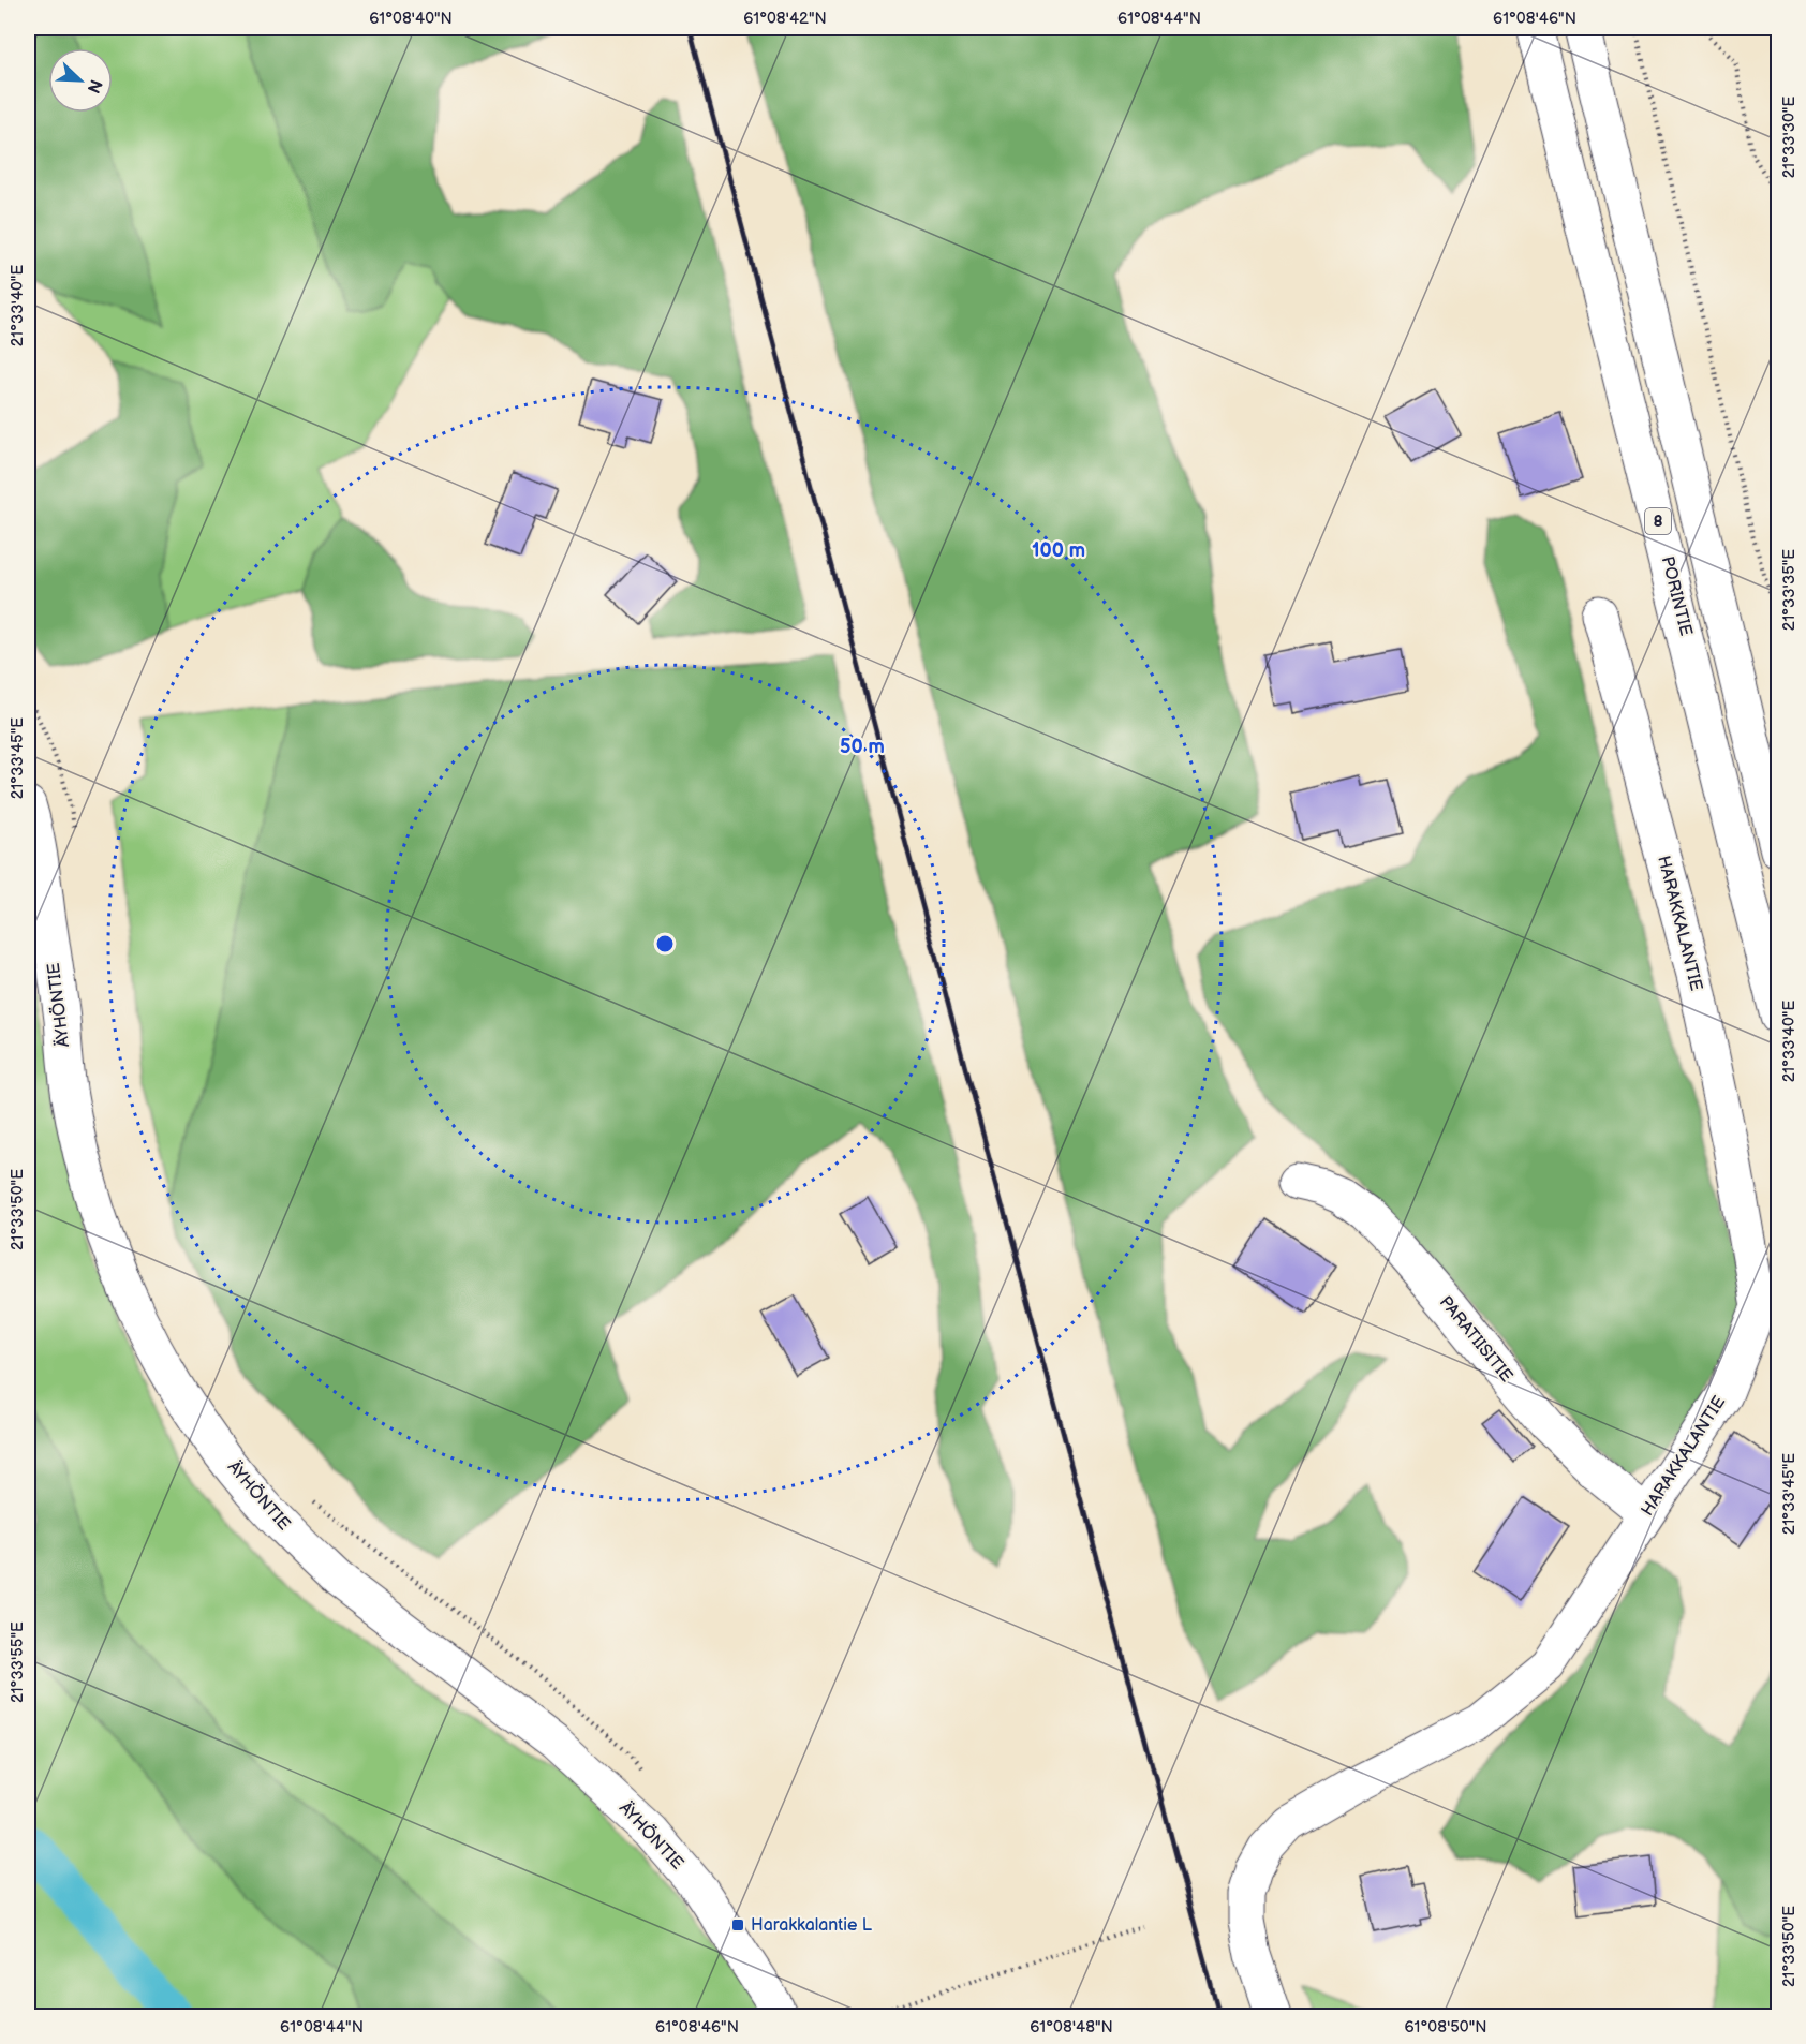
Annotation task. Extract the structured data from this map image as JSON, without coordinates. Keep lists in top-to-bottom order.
{
  "streets": {
    "main road": [
      "8",
      "PORINTIE",
      "HARAKKALANTIE",
      "ÄYHÖNTIE",
      "PARATIISITIE"
    ]
  },
  "crossings": [
    ["HARAKKALANTIE", "PARATIISITIE"]
  ],
  "places": {
    "transit": ["Harakkalantie L"]
  },
  "north": "bottom right",
  "coordinates": [
    "61°08'40\"N",
    "61°08'42\"N",
    "61°08'44\"N",
    "61°08'46\"N",
    "21°33'30\"E",
    "21°33'40\"E",
    "21°33'35\"E",
    "21°33'45\"E",
    "21°33'50\"E",
    "21°33'55\"E",
    "61°08'48\"N",
    "61°08'50\"N"
  ],
  "rings": ["100 m", "50 m"]
}
